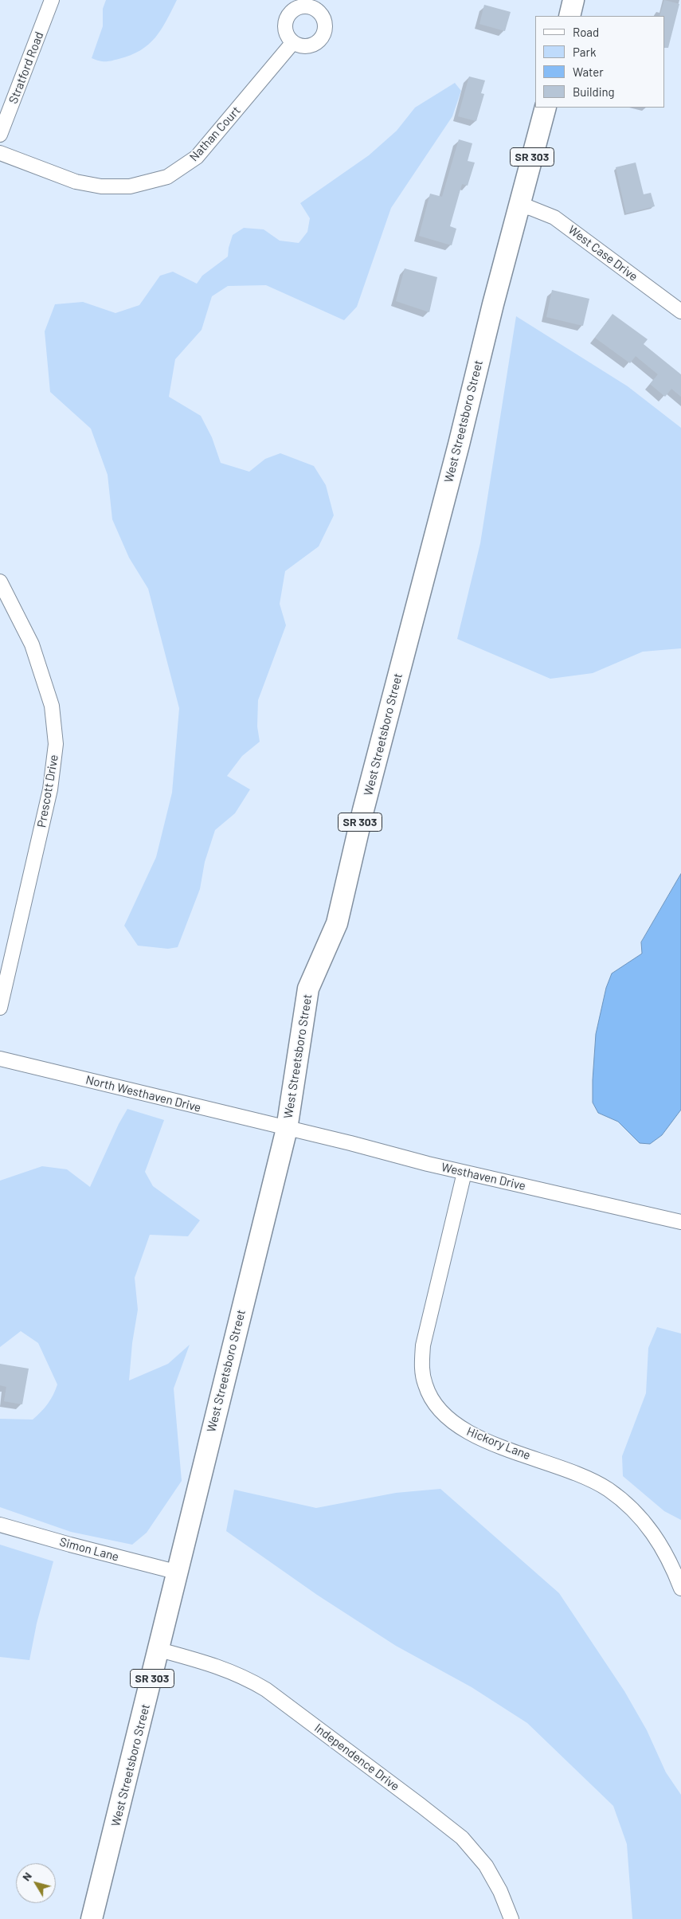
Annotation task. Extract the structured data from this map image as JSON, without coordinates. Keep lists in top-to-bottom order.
{
  "streets": {
    "main road": ["SR 303", "West Streetsboro Street"],
    "street": [
      "Stratford Road",
      "Nathan Court",
      "West Case Drive",
      "Prescott Drive",
      "North Westhaven Drive",
      "Westhaven Drive",
      "Hickory Lane",
      "Simon Lane",
      "Independence Drive"
    ]
  },
  "crossings": [
    ["West Case Drive", "West Streetsboro Street"],
    ["West Streetsboro Street", "North Westhaven Drive"],
    ["West Streetsboro Street", "Westhaven Drive"],
    ["West Streetsboro Street", "Simon Lane"],
    ["West Streetsboro Street", "Independence Drive"],
    ["North Westhaven Drive", "Westhaven Drive"],
    ["Westhaven Drive", "Hickory Lane"]
  ],
  "legend": [
    "Road",
    "Park",
    "Water",
    "Building"
  ],
  "north": "top left"
}
